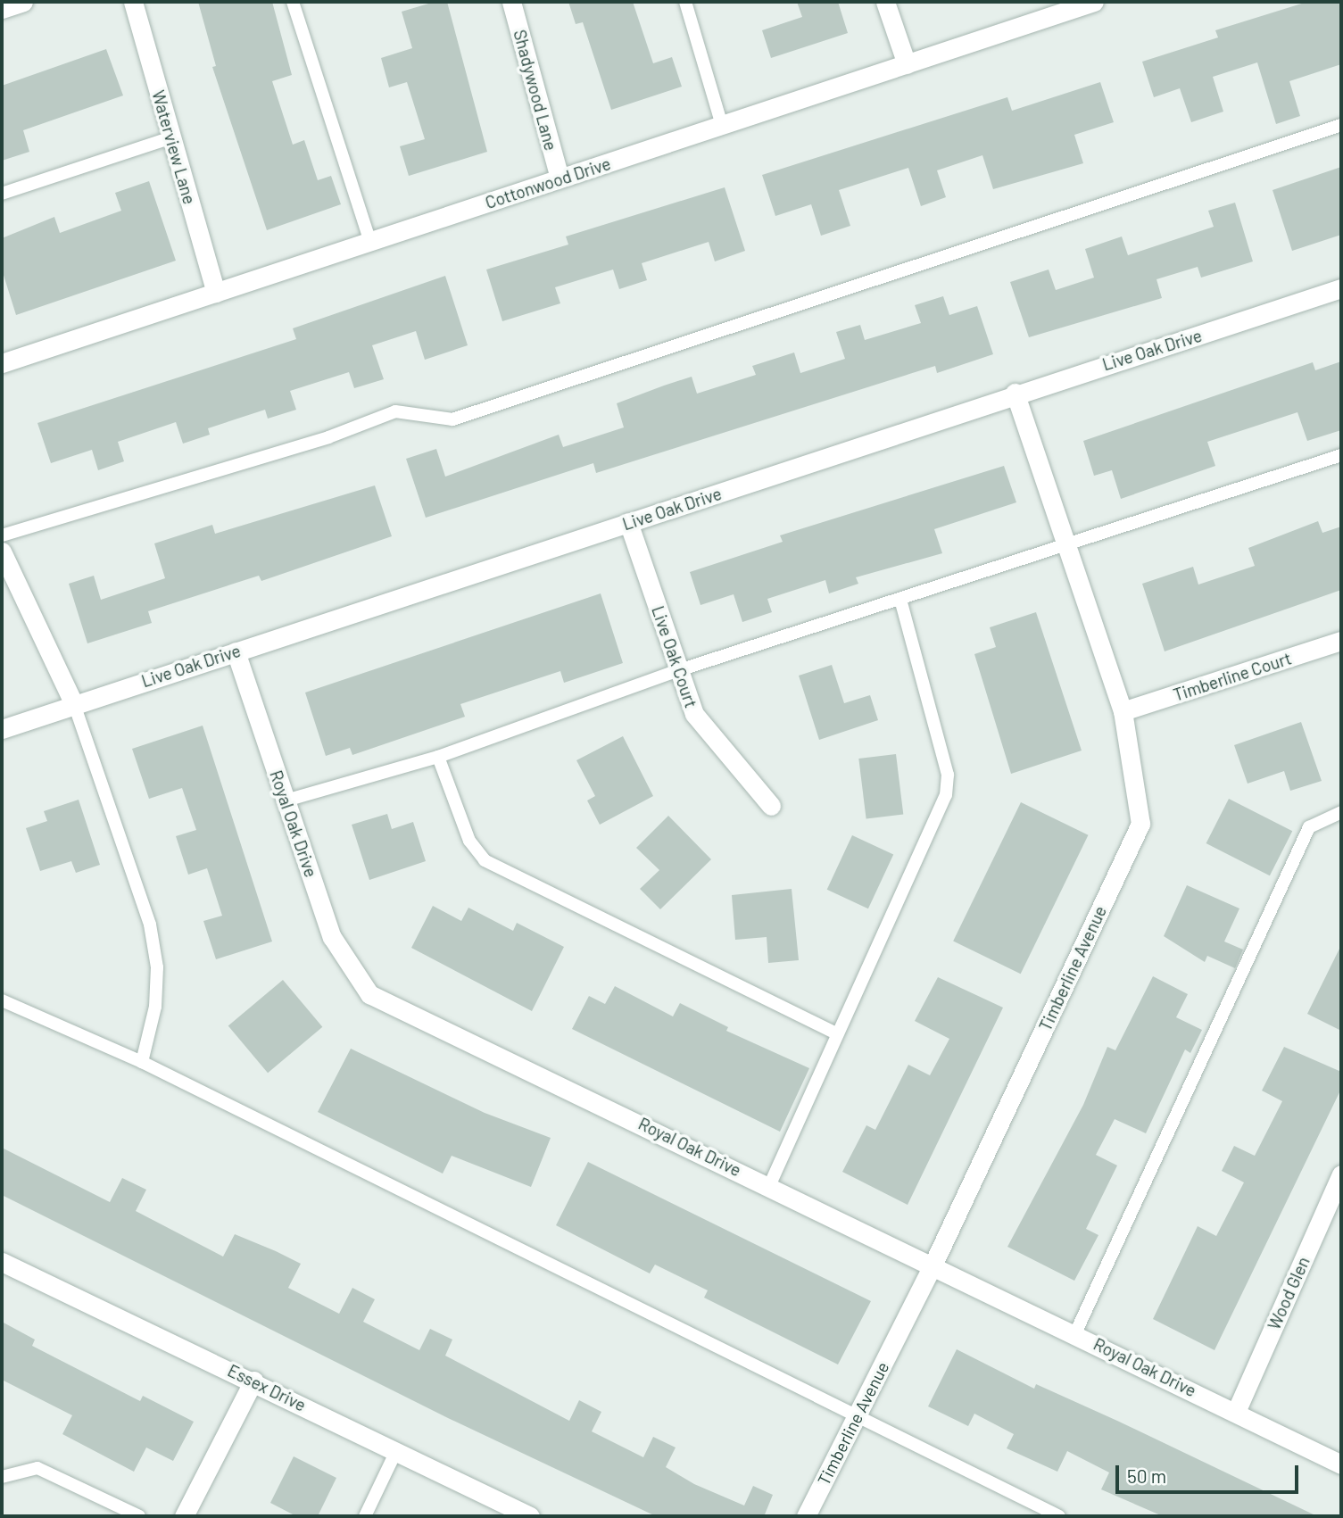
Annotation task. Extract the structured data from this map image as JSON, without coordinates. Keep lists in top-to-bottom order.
{
  "streets": {
    "street": [
      "Shadywood Lane",
      "Waterview Lane",
      "Cottonwood Drive",
      "Live Oak Drive",
      "Live Oak Court",
      "Timberline Court",
      "Royal Oak Drive",
      "Timberline Avenue",
      "Wood Glen",
      "Essex Drive"
    ]
  },
  "crossings": [
    ["Shadywood Lane", "Cottonwood Drive"],
    ["Waterview Lane", "Cottonwood Drive"],
    ["Live Oak Drive", "Live Oak Court"],
    ["Live Oak Drive", "Royal Oak Drive"],
    ["Live Oak Drive", "Timberline Avenue"],
    ["Timberline Court", "Timberline Avenue"],
    ["Royal Oak Drive", "Timberline Avenue"],
    ["Royal Oak Drive", "Wood Glen"]
  ],
  "scale_bar": "50 m"
}
